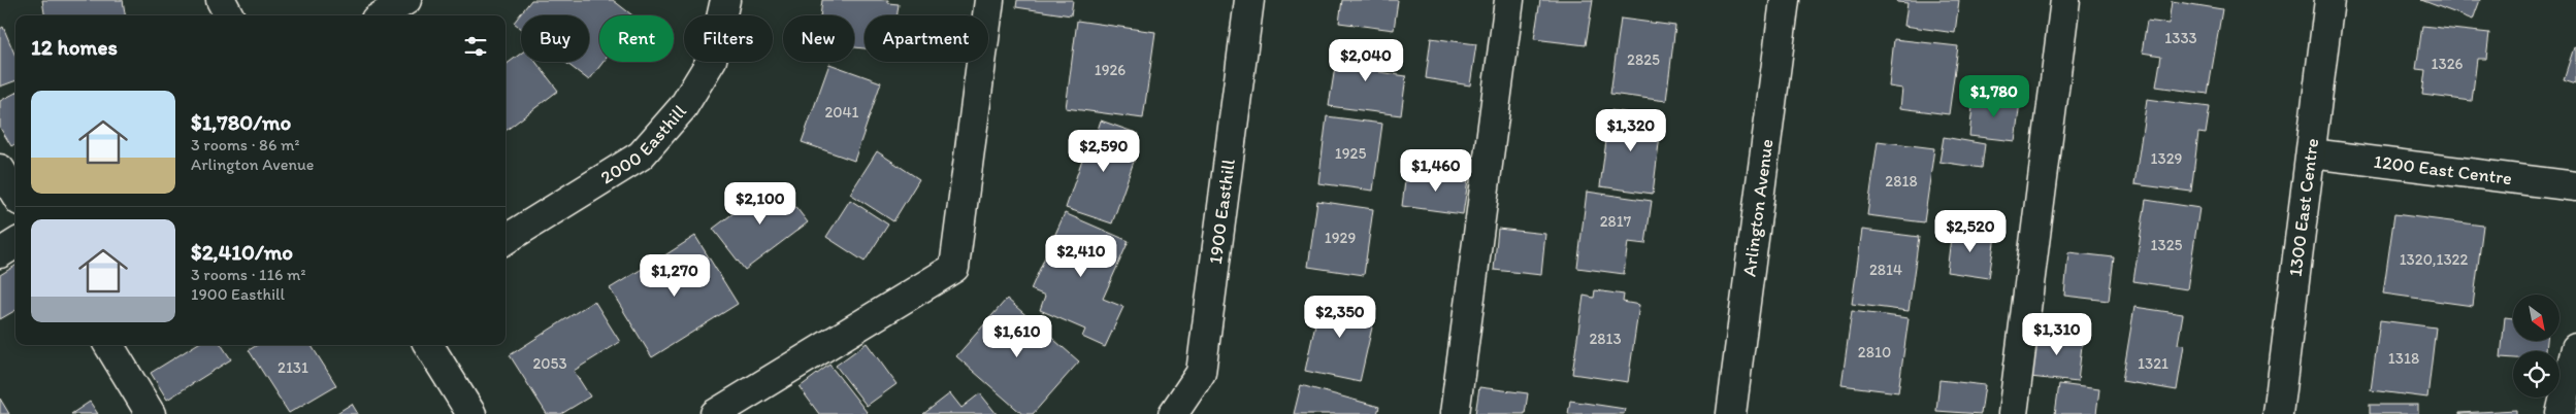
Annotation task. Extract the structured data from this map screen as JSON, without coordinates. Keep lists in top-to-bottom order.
{
  "streets": {
    "street": [
      "2000 Easthill",
      "1200 East Centre",
      "Arlington Avenue",
      "1300 East Centre",
      "1900 Easthill"
    ]
  },
  "crossings": [
    ["1200 East Centre", "1300 East Centre"]
  ],
  "house_numbers": [
    "1333",
    "2825",
    "1326",
    "1926",
    "2041",
    "1925",
    "1329",
    "2818",
    "2817",
    "1929",
    "1325",
    "1320,1322",
    "2814",
    "2813",
    "2810",
    "1318",
    "2053",
    "1321",
    "2131"
  ],
  "north": "bottom right",
  "page": {
    "chip": [
      "Buy",
      "Rent",
      "Filters",
      "New",
      "Apartment"
    ],
    "heading": "12 homes",
    "price": [
      "$2,040",
      "$1,780",
      "$1,320",
      "$2,590",
      "$1,460",
      "$2,100",
      "$2,520",
      "$2,410",
      "$1,270",
      "$2,350",
      "$1,310",
      "$1,610"
    ],
    "list": [
      {
        "name": "$1,780/mo",
        "note": "3 rooms · 86 m² · Arlington Avenue"
      },
      {
        "name": "$2,410/mo",
        "note": "3 rooms · 116 m² · 1900 Easthill"
      }
    ]
  }
}
